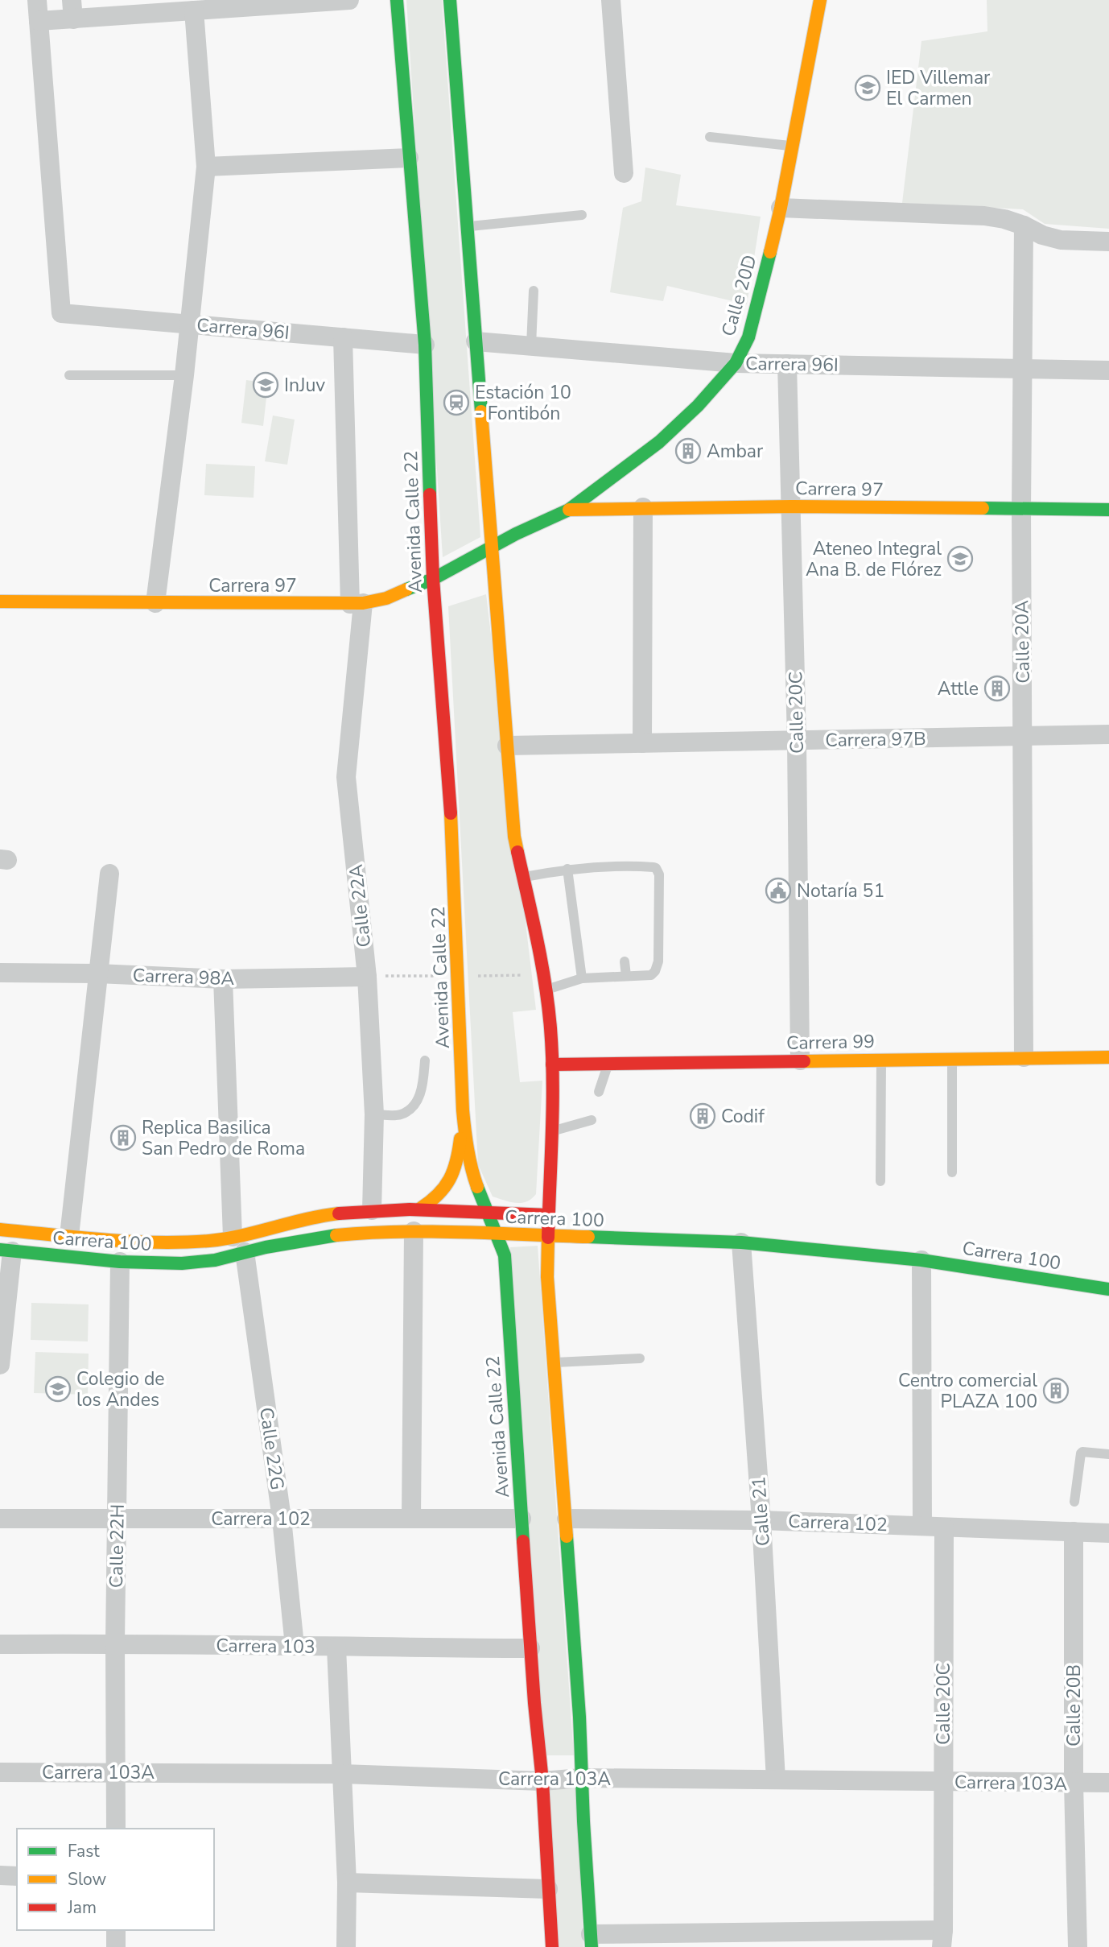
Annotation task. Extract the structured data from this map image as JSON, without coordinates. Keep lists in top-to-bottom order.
{
  "streets": {
    "main road": [
      "Calle 20D",
      "Carrera 97",
      "Avenida Calle 22",
      "Carrera 99",
      "Carrera 100"
    ],
    "street": [
      "Carrera 96I",
      "Calle 20A",
      "Calle 20C",
      "Carrera 97B",
      "Calle 22A",
      "Carrera 98A",
      "Calle 22G",
      "Calle 21",
      "Carrera 102",
      "Calle 22H",
      "Carrera 103",
      "Calle 20B",
      "Carrera 103A"
    ]
  },
  "crossings": [
    ["Calle 20D", "Carrera 96I"],
    ["Calle 20D", "Carrera 97"],
    ["Carrera 96I", "Avenida Calle 22"],
    ["Carrera 96I", "Calle 20A"],
    ["Carrera 96I", "Calle 20C"],
    ["Carrera 96I", "Calle 22A"],
    ["Carrera 97", "Avenida Calle 22"],
    ["Carrera 97", "Calle 20A"],
    ["Carrera 97", "Calle 20C"],
    ["Carrera 97", "Calle 22A"],
    ["Avenida Calle 22", "Carrera 100"],
    ["Avenida Calle 22", "Carrera 102"],
    ["Avenida Calle 22", "Carrera 103"],
    ["Avenida Calle 22", "Carrera 103A"],
    ["Calle 20A", "Carrera 97B"],
    ["Calle 20A", "Carrera 99"],
    ["Calle 20C", "Carrera 97B"],
    ["Calle 20C", "Carrera 99"],
    ["Calle 20C", "Carrera 102"],
    ["Calle 20C", "Carrera 103A"],
    ["Calle 22A", "Carrera 98A"],
    ["Calle 22A", "Carrera 100"],
    ["Carrera 100", "Calle 22G"],
    ["Carrera 100", "Calle 21"],
    ["Carrera 100", "Calle 22H"],
    ["Calle 22G", "Carrera 102"],
    ["Calle 22G", "Carrera 103"],
    ["Calle 21", "Carrera 102"],
    ["Calle 21", "Carrera 103A"],
    ["Carrera 102", "Calle 22H"],
    ["Carrera 102", "Calle 20B"],
    ["Calle 22H", "Carrera 103"],
    ["Calle 22H", "Carrera 103A"],
    ["Calle 20B", "Carrera 103A"]
  ],
  "places": {
    "school or university": [
      "IED Villemar El Carmen",
      "InJuv",
      "Ateneo Integral Ana B. de Flórez",
      "Colegio de los Andes"
    ],
    "station": ["Estación 10 - Fontibón"],
    "building": [
      "Ambar",
      "Attle",
      "Codif",
      "Replica Basilica San Pedro de Roma",
      "Centro comercial PLAZA 100"
    ],
    "public building": ["Notaría 51"]
  },
  "legend": ["Fast", "Slow", "Jam"]
}
